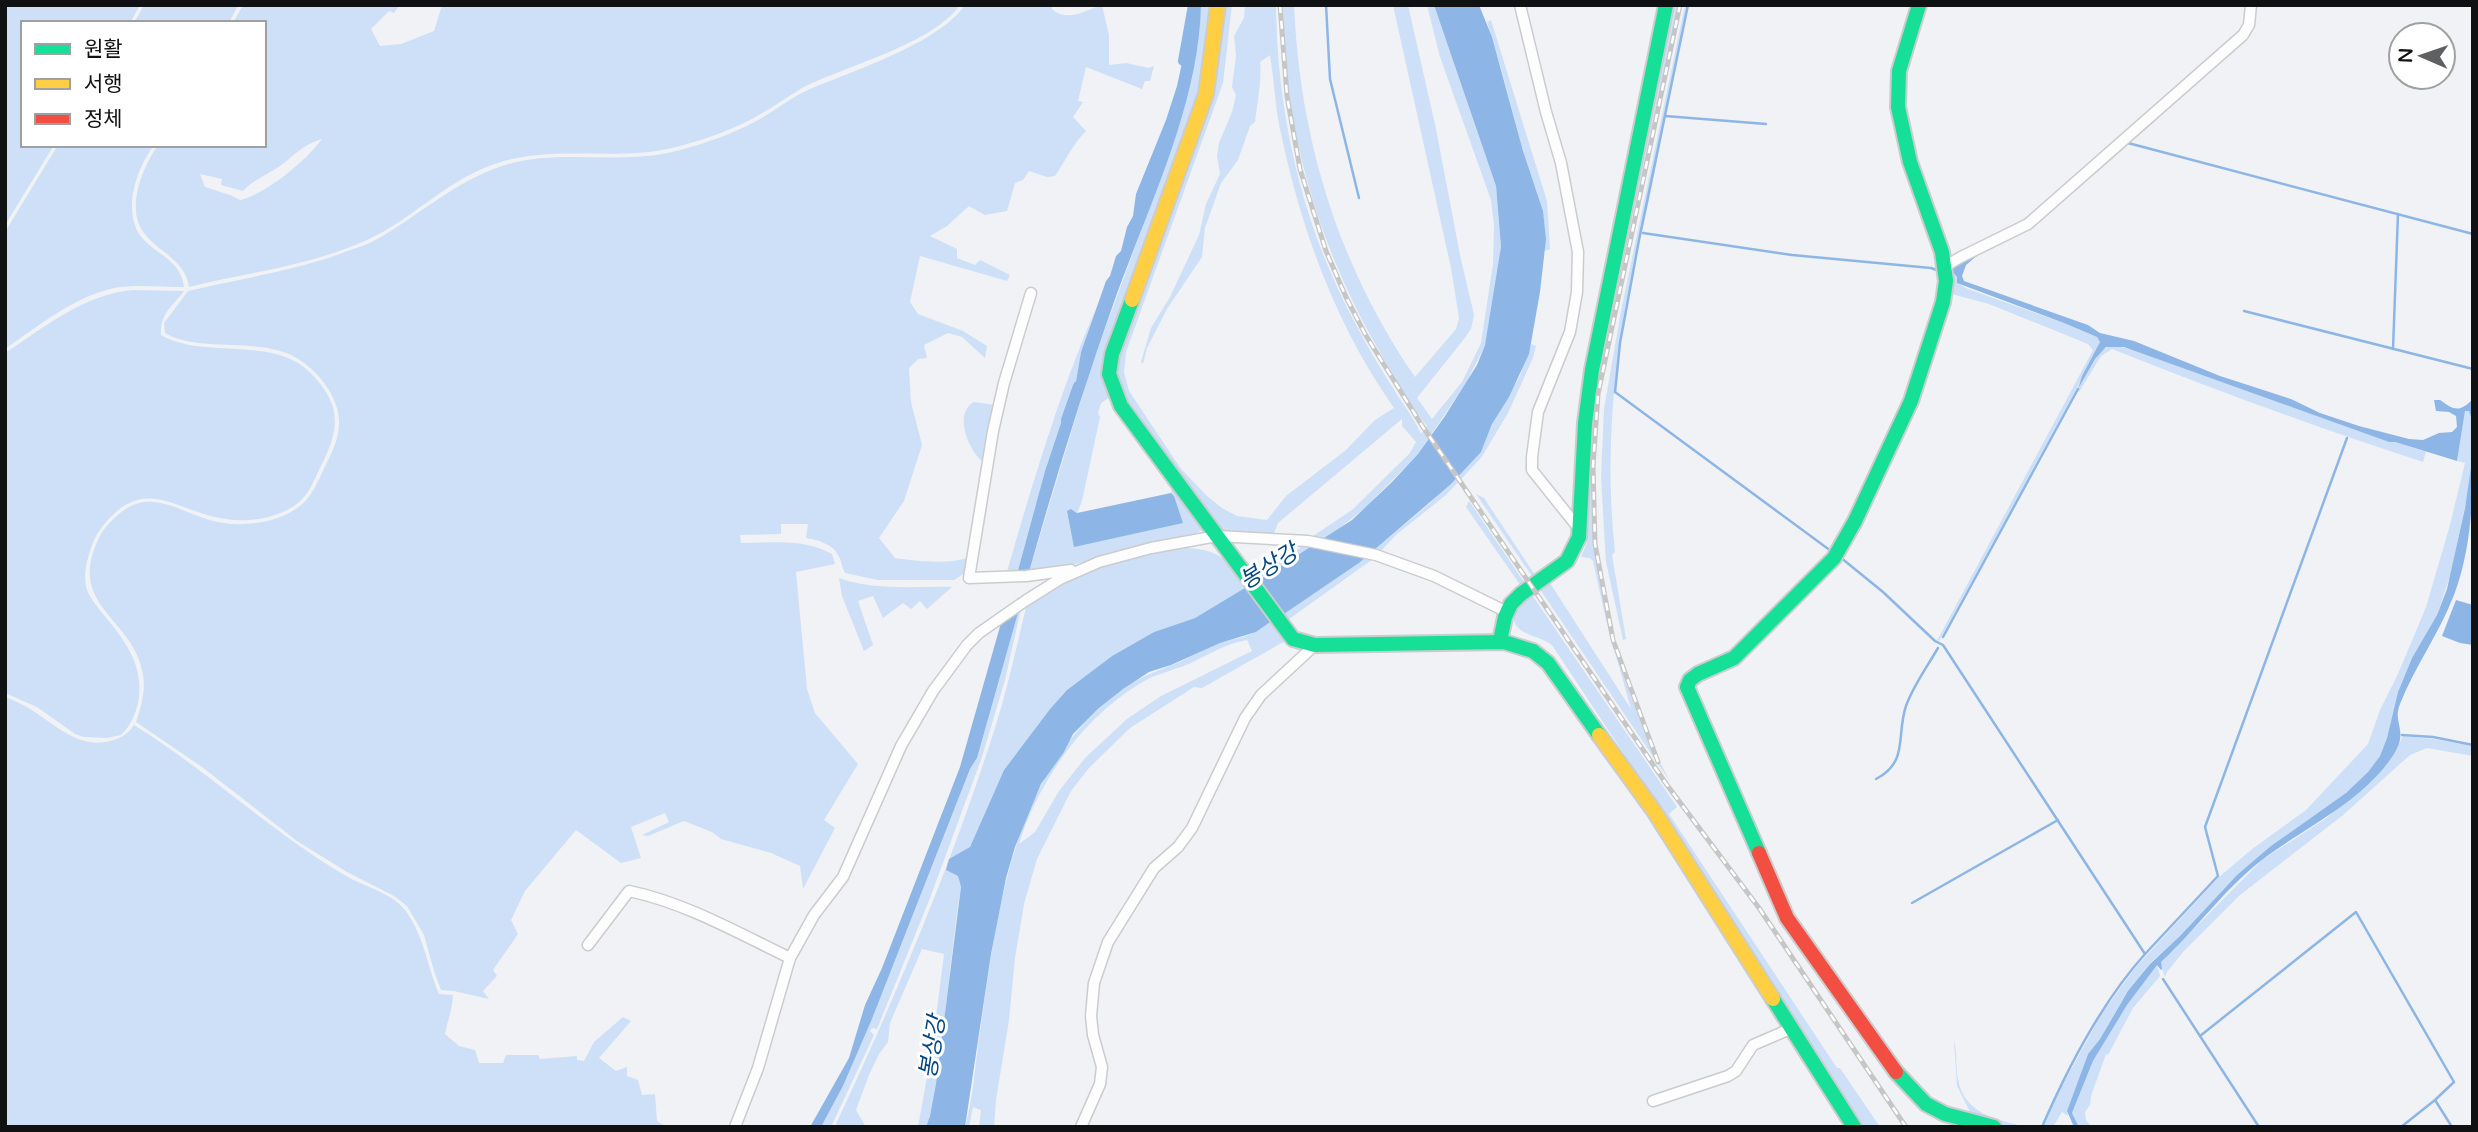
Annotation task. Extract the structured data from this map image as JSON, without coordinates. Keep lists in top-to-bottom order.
{
  "water": ["봉상강"],
  "legend": ["원활", "서행", "정체"],
  "north": "left"
}
